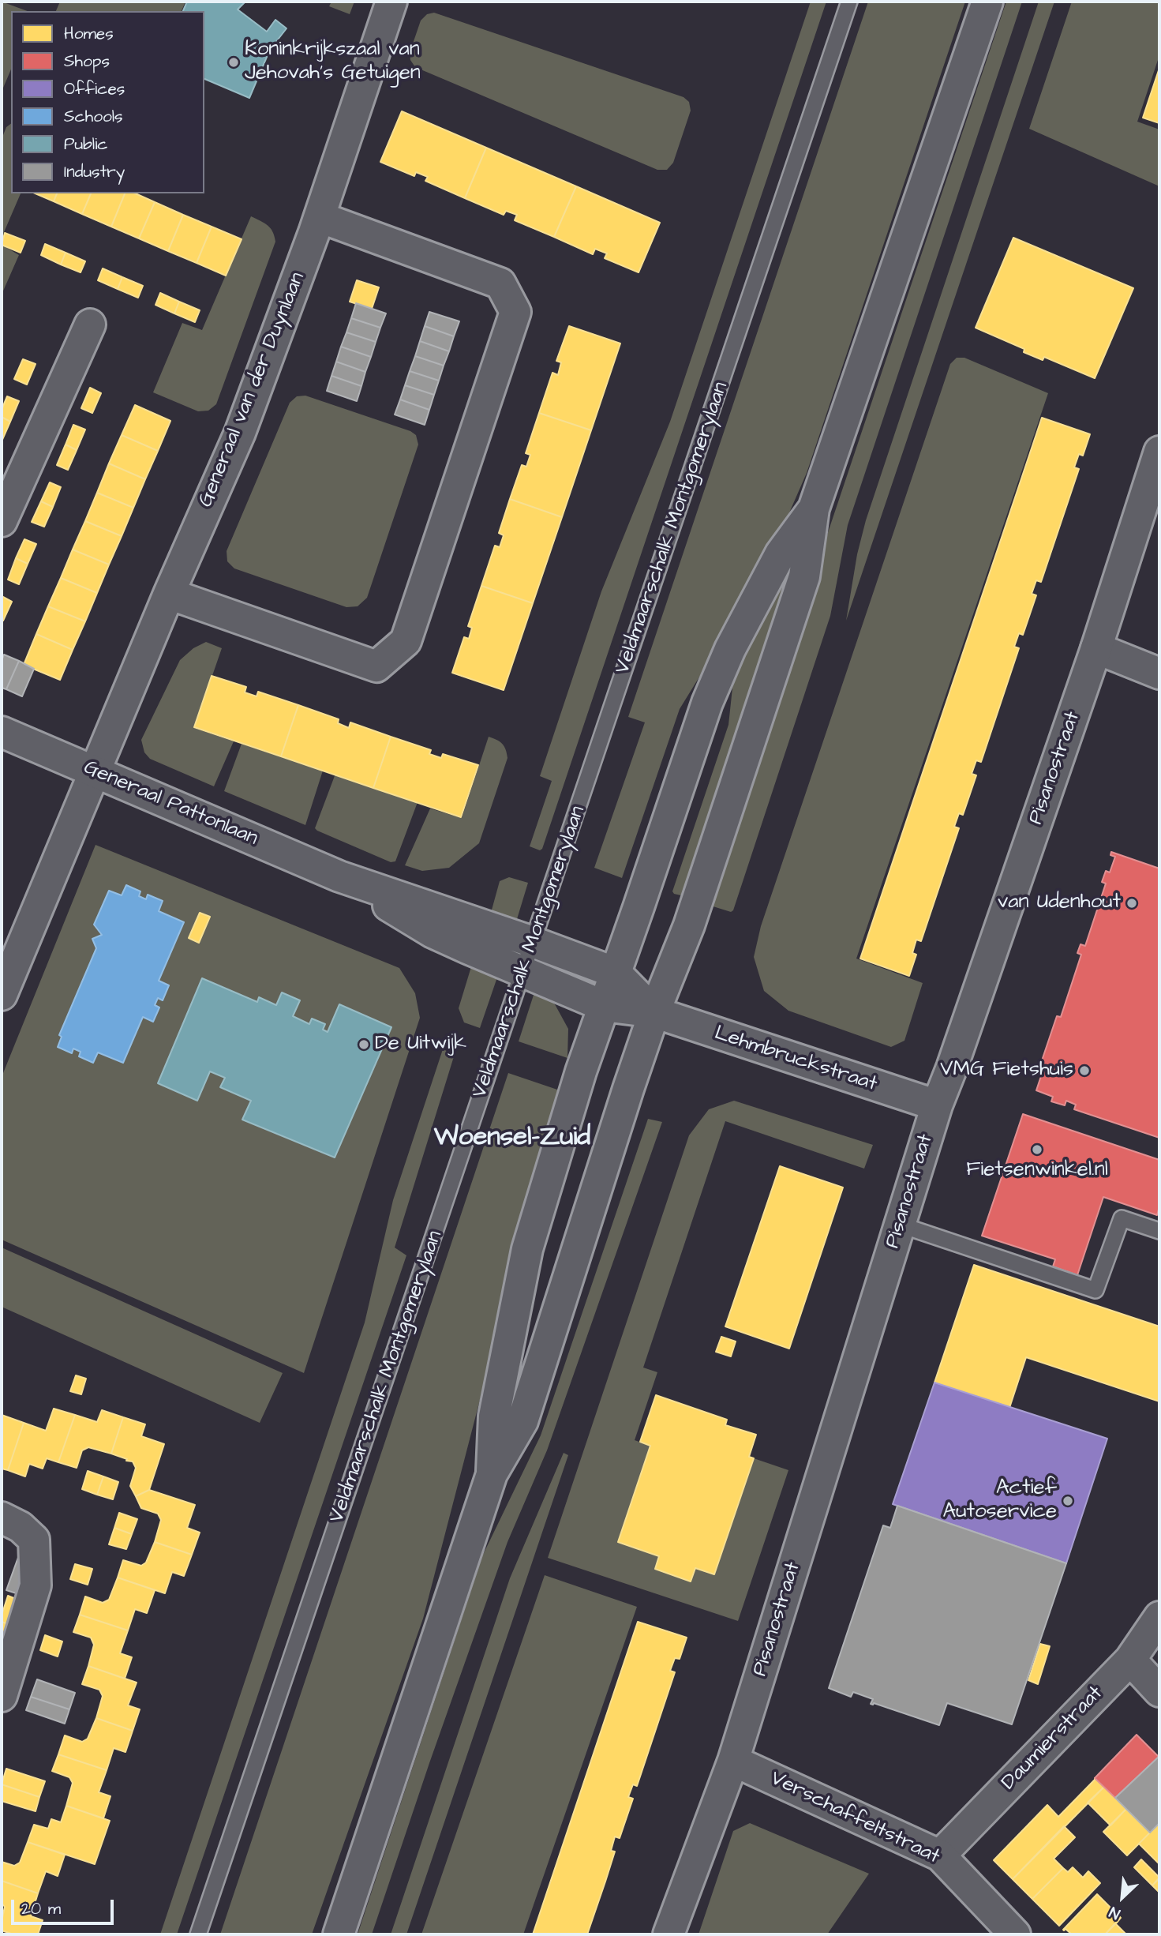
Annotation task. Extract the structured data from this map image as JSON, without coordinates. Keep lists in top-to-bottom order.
{
  "streets": {
    "street": [
      "Generaal van der Duynlaan",
      "Pisanostraat",
      "Generaal Pattonlaan",
      "Lehmbruckstraat",
      "Daumierstraat",
      "Verschaffeltstraat"
    ],
    "lane": ["Veldmaarschalk Montgomerylaan"]
  },
  "crossings": [
    ["Generaal van der Duynlaan", "Generaal Pattonlaan"],
    ["Veldmaarschalk Montgomerylaan", "Generaal Pattonlaan"],
    ["Pisanostraat", "Lehmbruckstraat"],
    ["Pisanostraat", "Verschaffeltstraat"],
    ["Generaal Pattonlaan", "Lehmbruckstraat"],
    ["Daumierstraat", "Verschaffeltstraat"]
  ],
  "districts": ["Woensel-Zuid"],
  "places": [
    "Koninkrijkszaal van Jehovah's Getuigen",
    "van Udenhout",
    "De Uitwijk",
    "VMG Fietshuis",
    "Fietsenwinkel.nl",
    "Actief Autoservice"
  ],
  "legend": [
    "Homes",
    "Shops",
    "Offices",
    "Schools",
    "Public",
    "Industry"
  ],
  "scale_bar": "20 m",
  "north": "bottom left"
}
